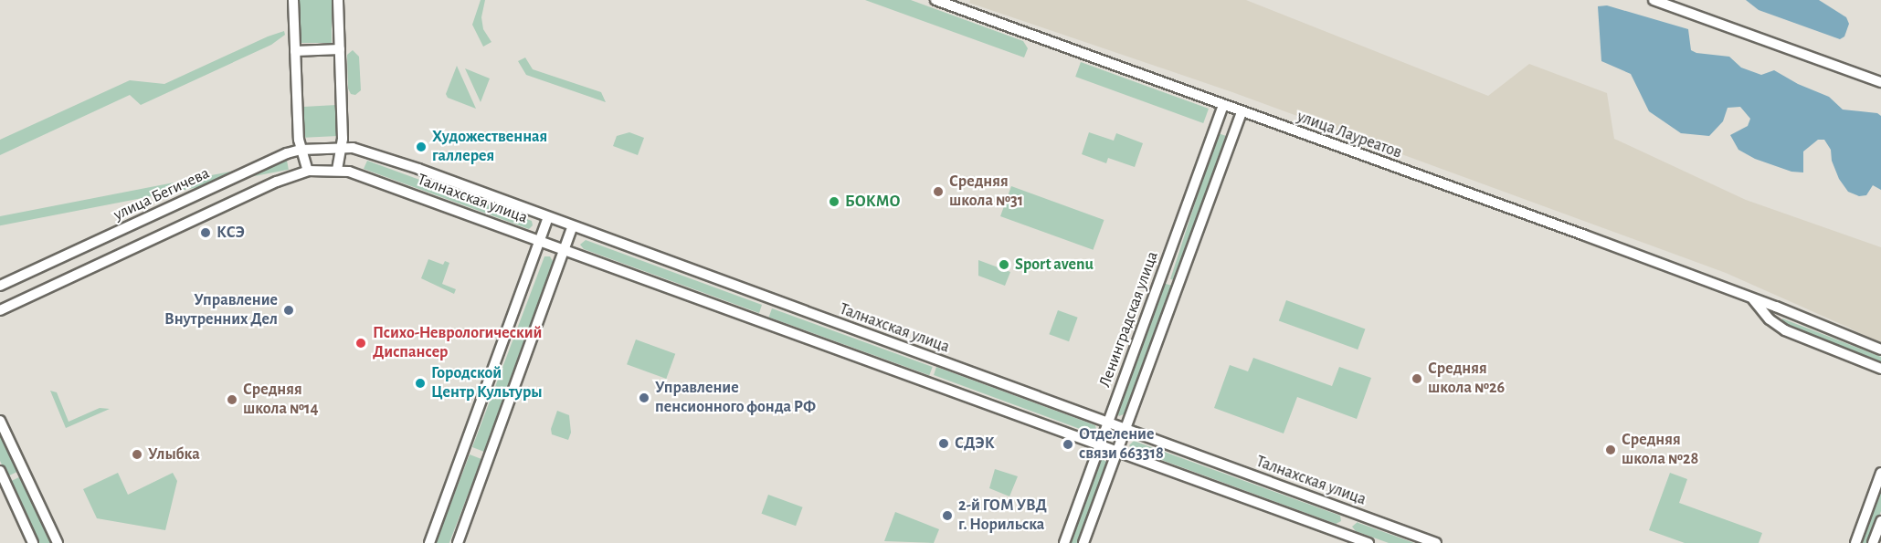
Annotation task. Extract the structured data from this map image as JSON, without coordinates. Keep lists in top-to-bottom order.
{
  "streets": {
    "street": [
      "улица Лауреатов",
      "улица Бегичева",
      "Талнахская улица",
      "Ленинградская улица"
    ]
  },
  "crossings": [
    ["улица Лауреатов", "Ленинградская улица"],
    ["улица Бегичева", "Талнахская улица"],
    ["Талнахская улица", "Ленинградская улица"]
  ],
  "places": [
    "Художественная галлерея",
    "Средняя школа №31",
    "БОКМО",
    "КСЭ",
    "Sport avenu",
    "Управление Внутренних Дел",
    "Психо-Неврологический Диспансер",
    "Средняя школа №26",
    "Городской Центр Культуры",
    "Управление пенсионного фонда РФ",
    "Средняя школа №14",
    "СДЭК",
    "Отделение связи 663318",
    "Средняя школа №28",
    "Улыбка",
    "2-й ГОМ УВД г. Норильска"
  ]
}
